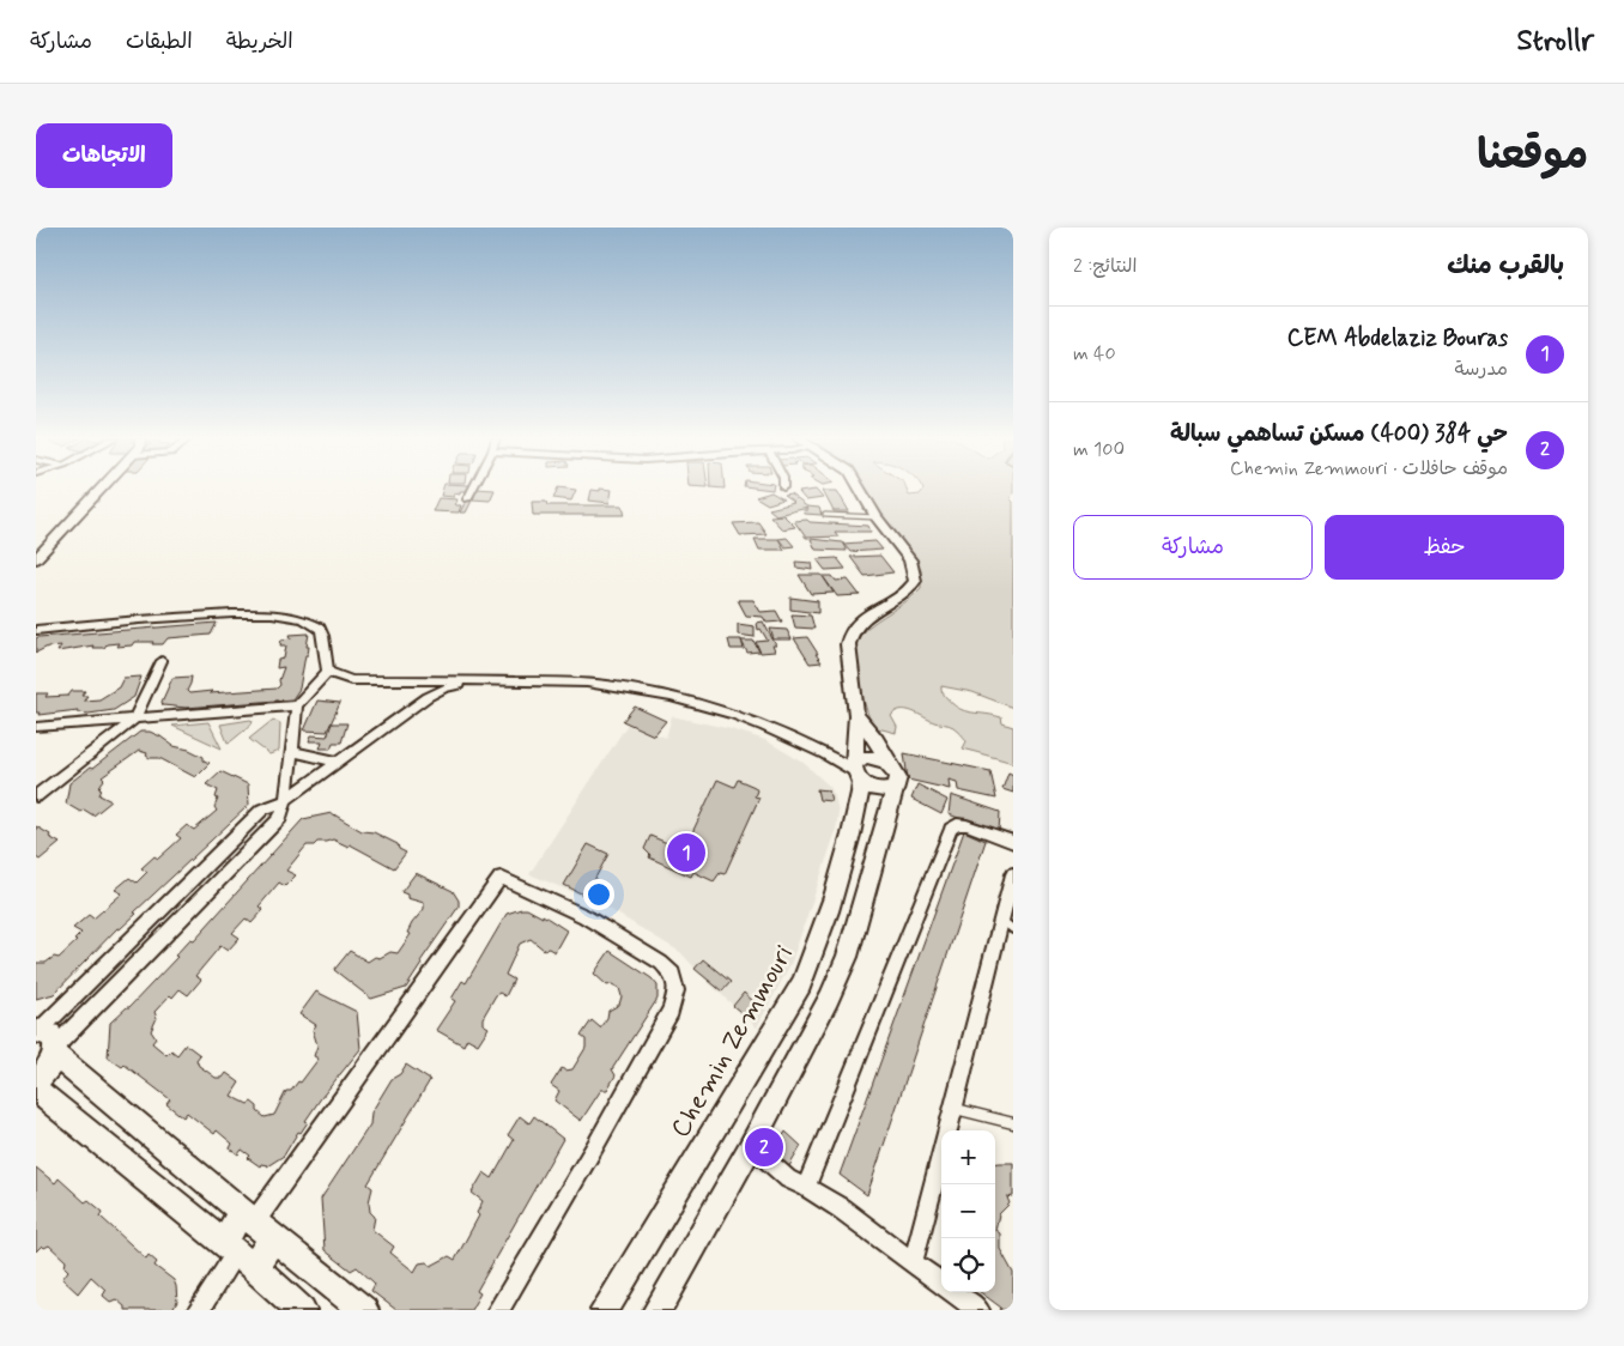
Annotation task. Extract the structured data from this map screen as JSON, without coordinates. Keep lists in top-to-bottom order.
{
  "streets": {
    "street": ["Chemin Zemmouri"]
  },
  "page": {
    "header": "Strollr",
    "nav": ["الخريطة", "الطبقات", "مشاركة"],
    "title": "موقعنا",
    "buttons": [
      "الاتجاهات",
      ["حفظ", "مشاركة"]
    ],
    "heading": ["بالقرب منك", "النتائج: 2"],
    "list": [
      {
        "mark": "1",
        "name": "CEM Abdelaziz Bouras",
        "note": "مدرسة",
        "value": "40 m"
      },
      {
        "mark": "2",
        "name": "حي 384 (400) مسكن تساهمي سبالة",
        "note": "موقف حافلات · Chemin Zemmouri",
        "value": "100 m"
      }
    ],
    "pins": ["1", "2"],
    "map_buttons": ["+", "−"]
  }
}
